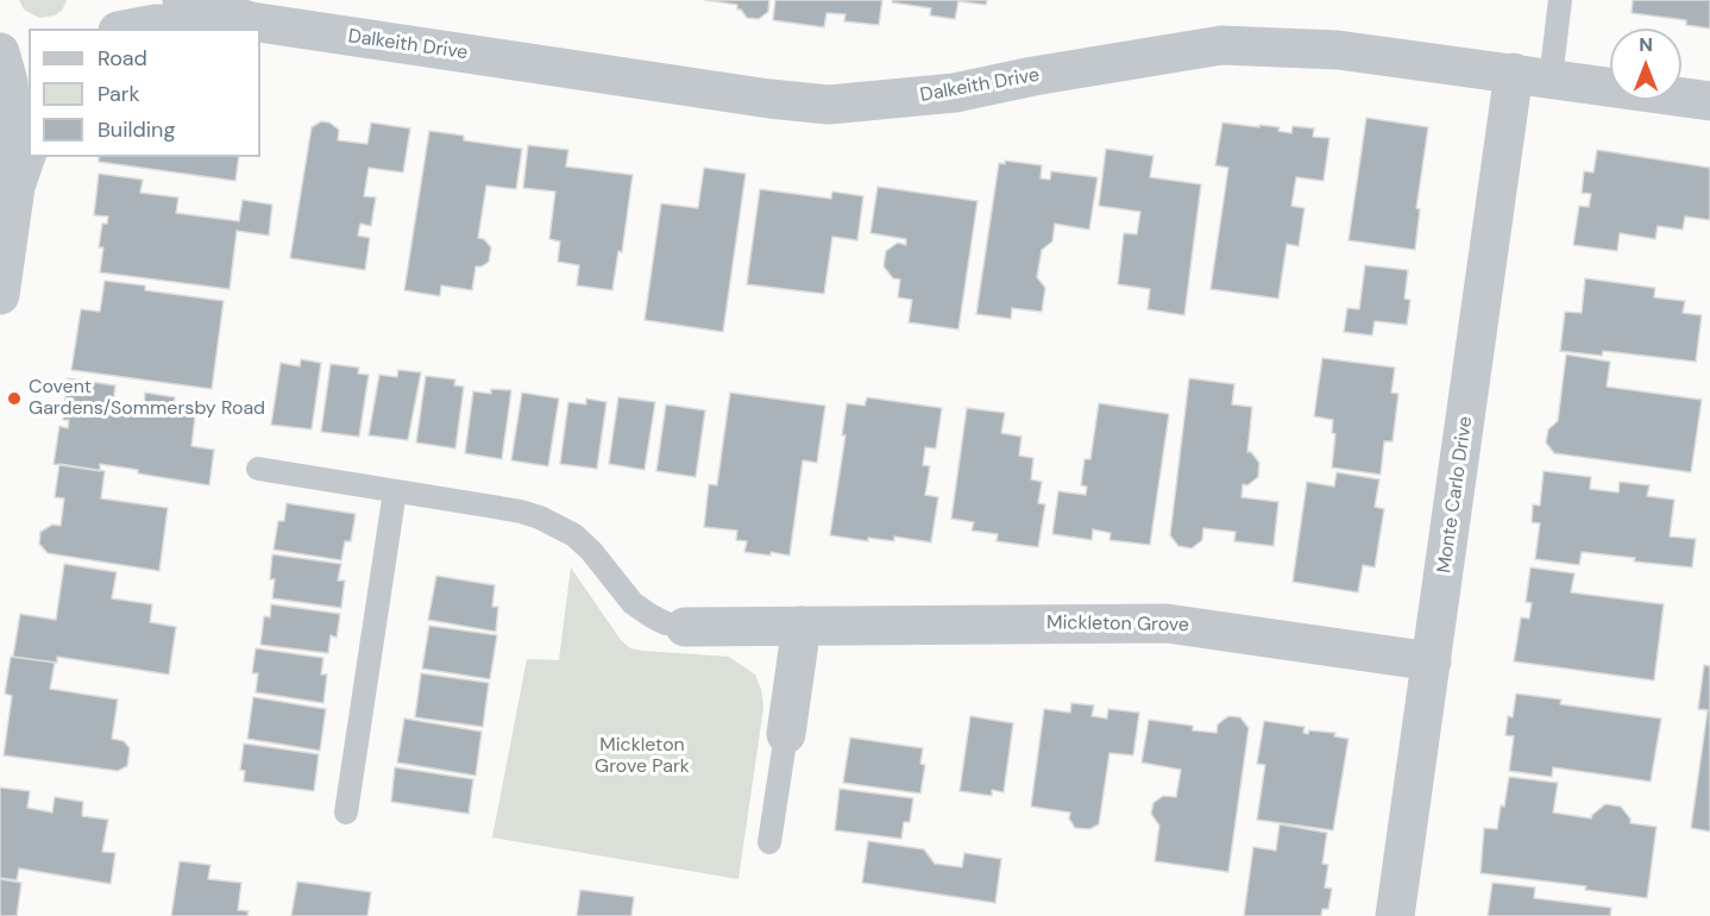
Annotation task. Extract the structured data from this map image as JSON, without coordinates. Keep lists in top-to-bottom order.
{
  "streets": {
    "street": ["Dalkeith Drive", "Monte Carlo Drive", "Mickleton Grove"]
  },
  "crossings": [
    ["Dalkeith Drive", "Monte Carlo Drive"],
    ["Monte Carlo Drive", "Mickleton Grove"]
  ],
  "parks": ["Mickleton Grove Park"],
  "places": ["Covent Gardens/Sommersby Road"],
  "legend": ["Road", "Park", "Building"],
  "north": "top"
}
